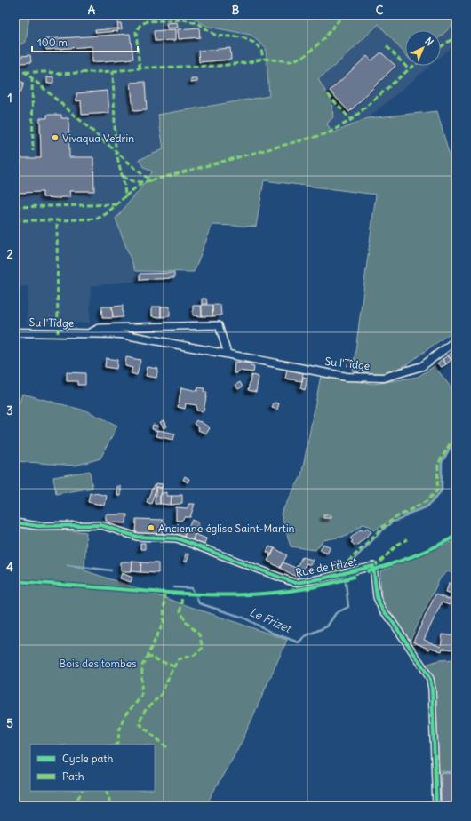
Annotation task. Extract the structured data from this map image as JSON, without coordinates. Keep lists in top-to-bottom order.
{
  "streets": {
    "street": ["Su l'Tîdge", "Rue de Frizet"]
  },
  "water": ["Le Frizet"],
  "parks": ["Bois des tombes"],
  "places": ["Vivaqua Vedrin", "Ancienne église Saint-Martin"],
  "legend": ["Cycle path", "Path"],
  "scale_bar": "100 m",
  "north": "top right",
  "grid": {
    "columns": ["A", "B", "C"],
    "rows": [
      "1",
      "2",
      "3",
      "4",
      "5"
    ]
  }
}
